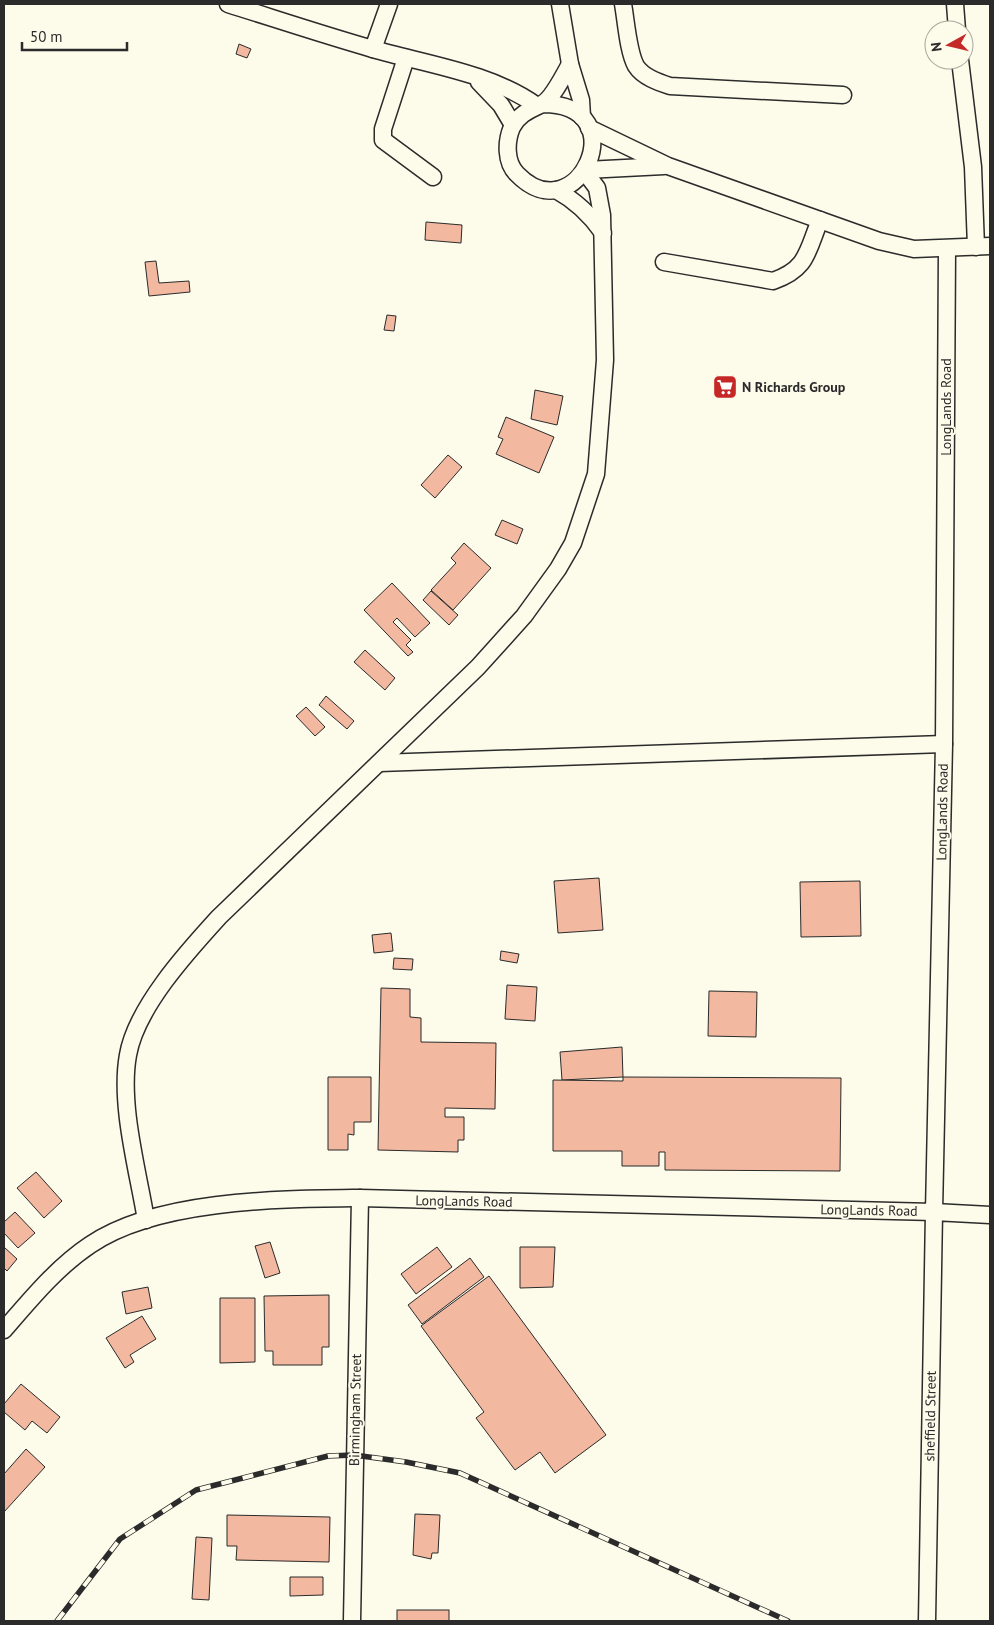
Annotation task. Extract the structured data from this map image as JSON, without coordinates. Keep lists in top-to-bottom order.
{
  "streets": {
    "street": ["LongLands Road", "Birmingham Street", "sheffield Street"]
  },
  "crossings": [
    ["LongLands Road", "Birmingham Street"],
    ["LongLands Road", "sheffield Street"]
  ],
  "places": {
    "supermarket": ["N Richards Group"]
  },
  "scale_bar": "50 m",
  "north": "left"
}
